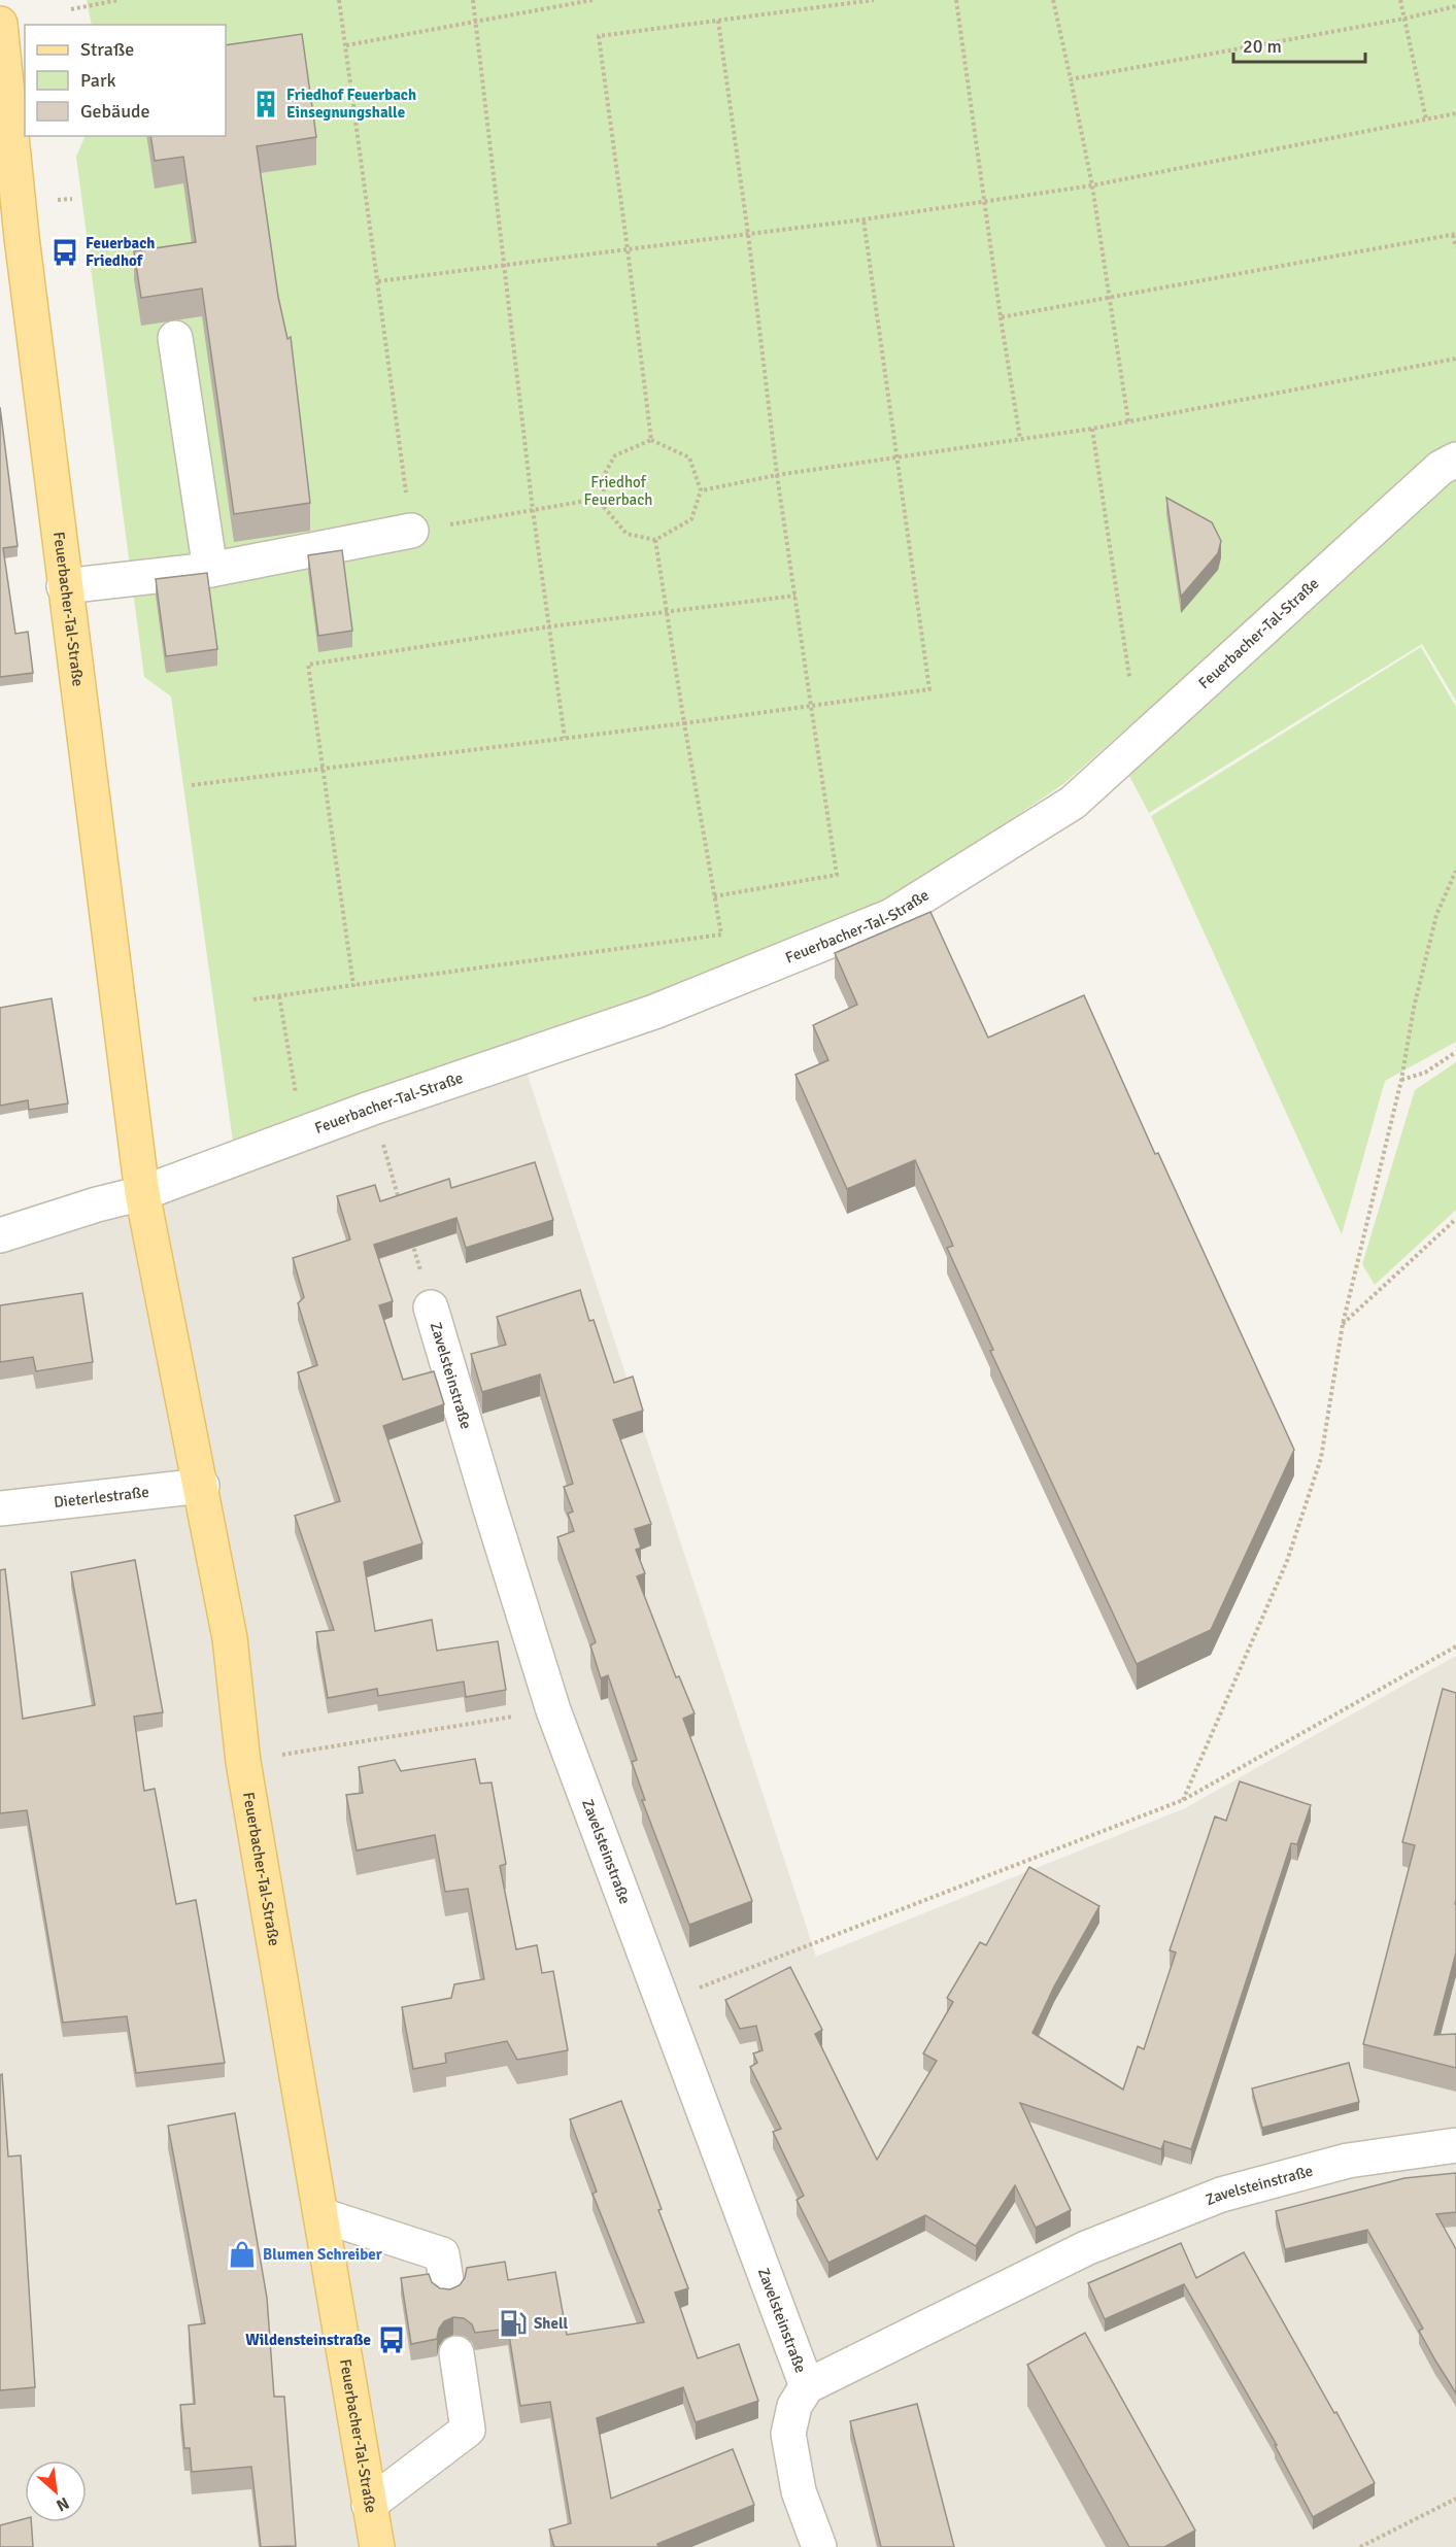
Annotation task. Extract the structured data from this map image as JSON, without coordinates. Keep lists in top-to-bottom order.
{
  "streets": {
    "main road": ["Feuerbacher-Tal-Straße"],
    "street": ["Zavelsteinstraße", "Dieterlestraße"]
  },
  "crossings": [
    ["Feuerbacher-Tal-Straße", "Dieterlestraße"]
  ],
  "parks": ["Friedhof Feuerbach"],
  "places": {
    "building": ["Friedhof Feuerbach Einsegnungshalle"],
    "bus stop": ["Feuerbach Friedhof", "Wildensteinstraße"],
    "shop": ["Blumen Schreiber"],
    "fuel station": ["Shell"]
  },
  "legend": ["Straße", "Park", "Gebäude"],
  "scale_bar": "20 m",
  "north": "bottom right"
}
